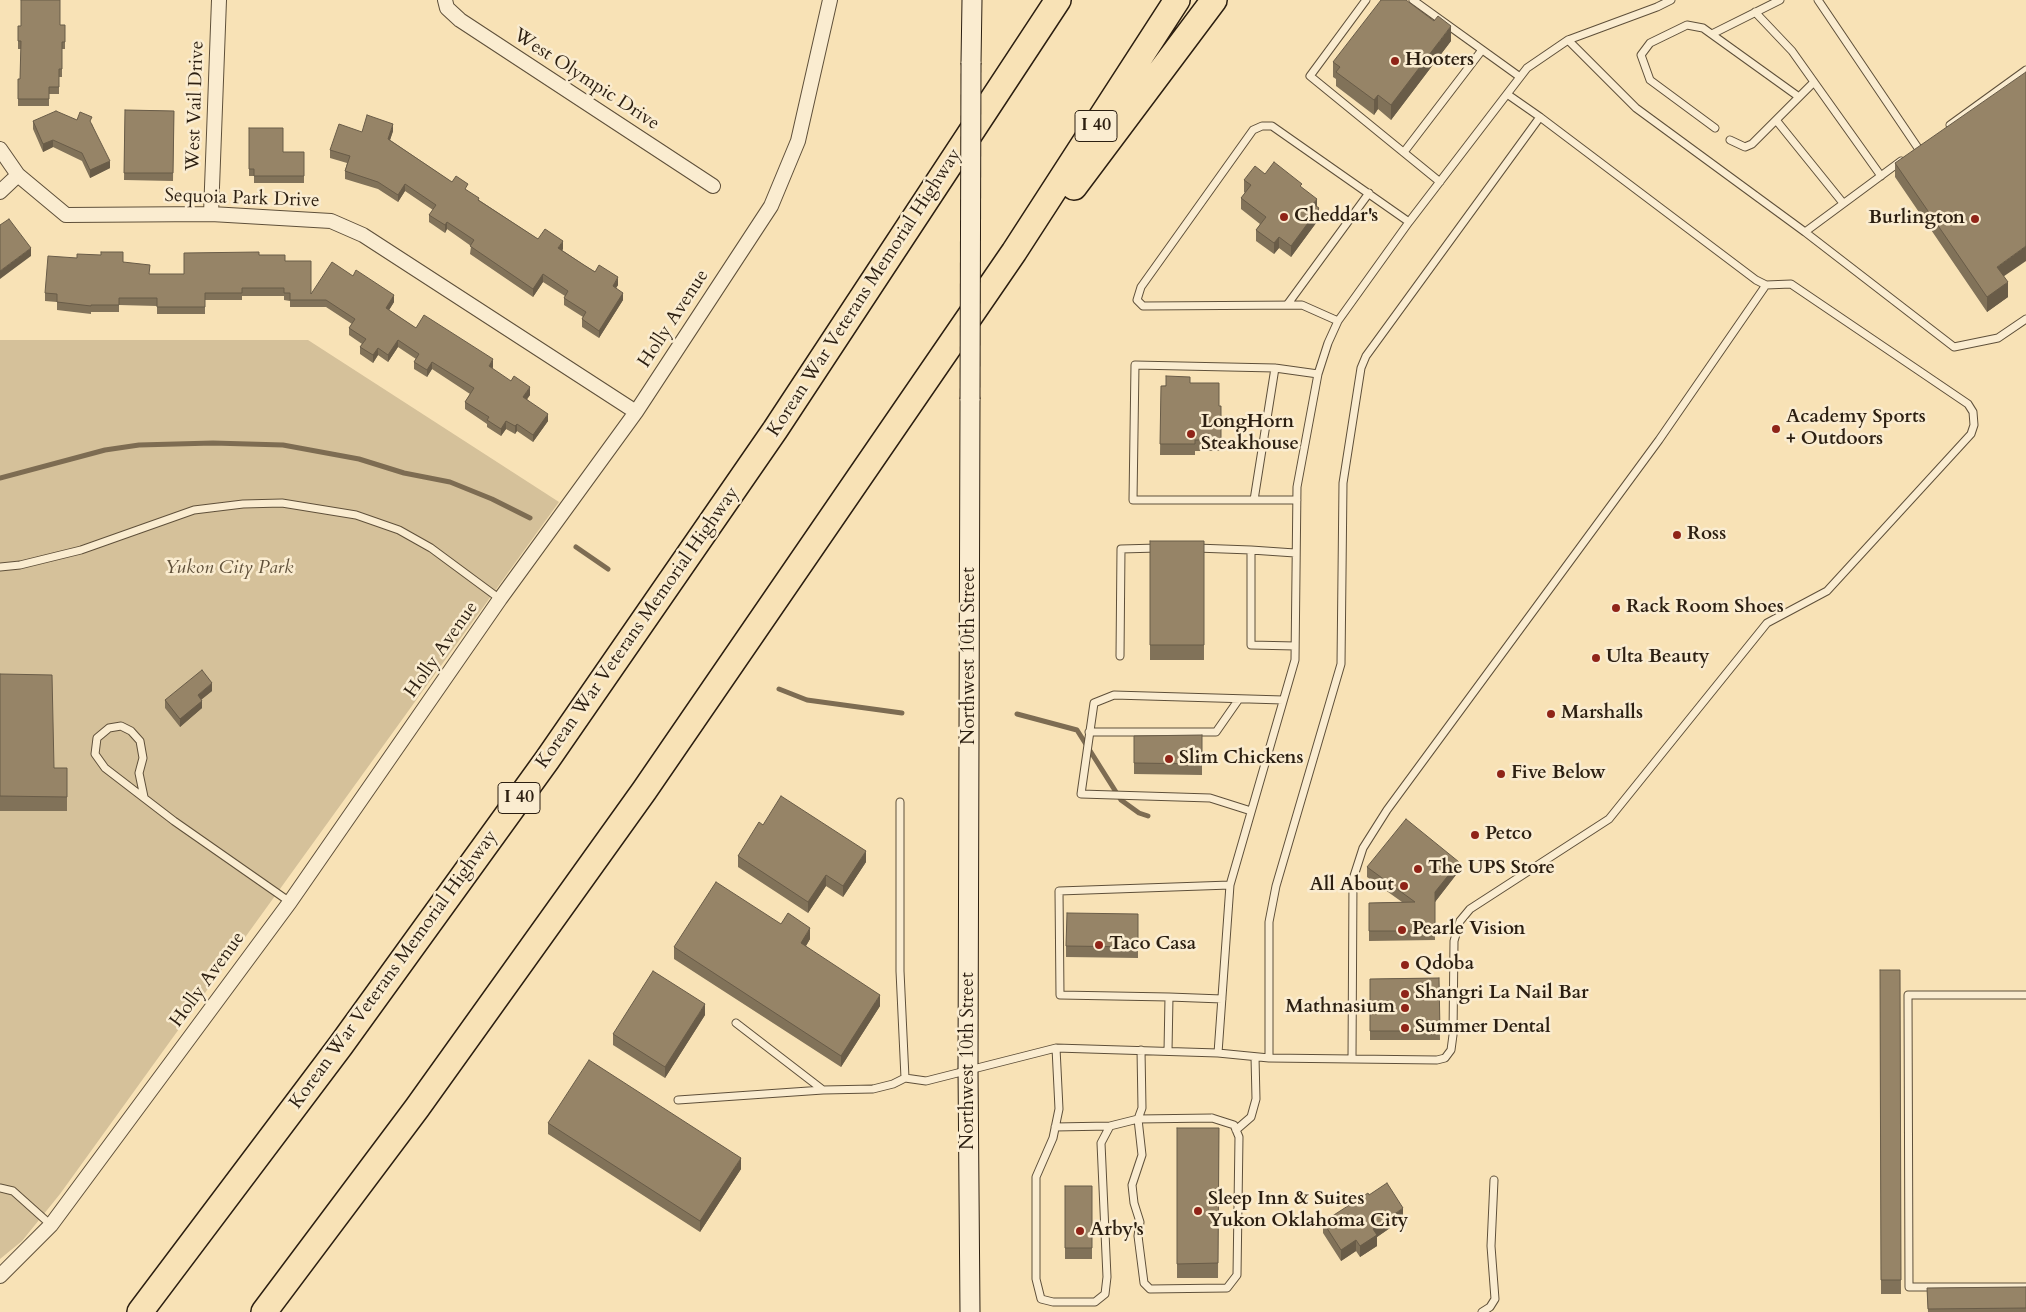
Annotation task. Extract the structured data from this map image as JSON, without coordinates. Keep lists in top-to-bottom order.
{
  "streets": {
    "highway": ["I 40", "Korean War Veterans Memorial Highway"],
    "main road": ["Northwest 10th Street"],
    "street": [
      "West Olympic Drive",
      "West Vail Drive",
      "Sequoia Park Drive",
      "Holly Avenue"
    ]
  },
  "crossings": [
    ["West Vail Drive", "Sequoia Park Drive"],
    ["Sequoia Park Drive", "Holly Avenue"]
  ],
  "parks": ["Yukon City Park"],
  "places": [
    "Hooters",
    "Cheddar's",
    "Burlington",
    "Academy Sports + Outdoors",
    "LongHorn Steakhouse",
    "Ross",
    "Rack Room Shoes",
    "Ulta Beauty",
    "Marshalls",
    "Slim Chickens",
    "Five Below",
    "Petco",
    "The UPS Store",
    "All About",
    "Pearle Vision",
    "Taco Casa",
    "Qdoba",
    "Shangri La Nail Bar",
    "Mathnasium",
    "Summer Dental",
    "Sleep Inn & Suites Yukon Oklahoma City",
    "Arby's"
  ]
}
